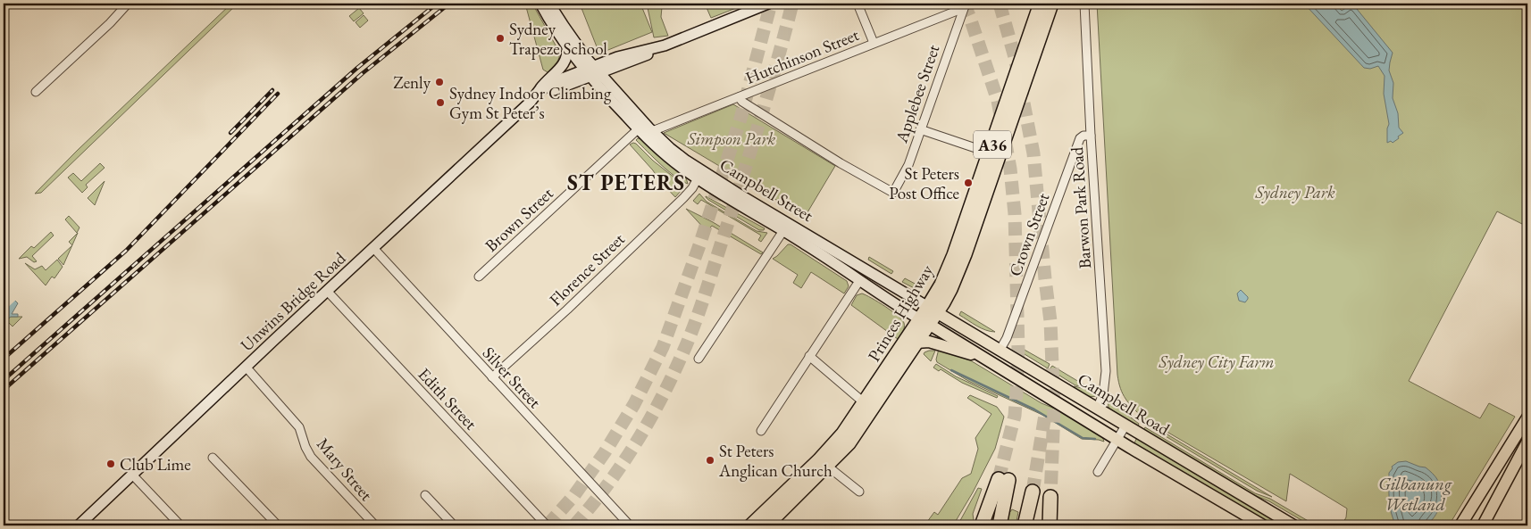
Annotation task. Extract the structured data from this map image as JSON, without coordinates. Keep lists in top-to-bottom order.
{
  "streets": {
    "highway": ["A36", "Princes Highway"],
    "main road": ["Campbell Street", "Unwins Bridge Road", "Campbell Road"],
    "street": [
      "Hutchinson Street",
      "Applebee Street",
      "Barwon Park Road",
      "Brown Street",
      "Crown Street",
      "Florence Street",
      "Silver Street",
      "Edith Street",
      "Mary Street"
    ]
  },
  "crossings": [
    ["Hutchinson Street", "Applebee Street"],
    ["Hutchinson Street", "Campbell Street"],
    ["Campbell Street", "Brown Street"],
    ["Campbell Street", "Florence Street"],
    ["Campbell Street", "Unwins Bridge Road"],
    ["Campbell Street", "Princes Highway"],
    ["Campbell Street", "Campbell Road"],
    ["Barwon Park Road", "Crown Street"],
    ["Barwon Park Road", "Campbell Road"],
    ["Crown Street", "Campbell Road"],
    ["Florence Street", "Silver Street"],
    ["Unwins Bridge Road", "Silver Street"],
    ["Unwins Bridge Road", "Edith Street"],
    ["Unwins Bridge Road", "Mary Street"],
    ["Princes Highway", "Campbell Road"]
  ],
  "districts": ["ST PETERS"],
  "water": ["Gilbanung Wetland"],
  "parks": ["Simpson Park", "Sydney Park", "Sydney City Farm"],
  "places": [
    "Sydney Trapeze School",
    "Zenly",
    "Sydney Indoor Climbing Gym St Peter’s",
    "St Peters Post Office",
    "St Peters Anglican Church",
    "Club Lime"
  ]
}
